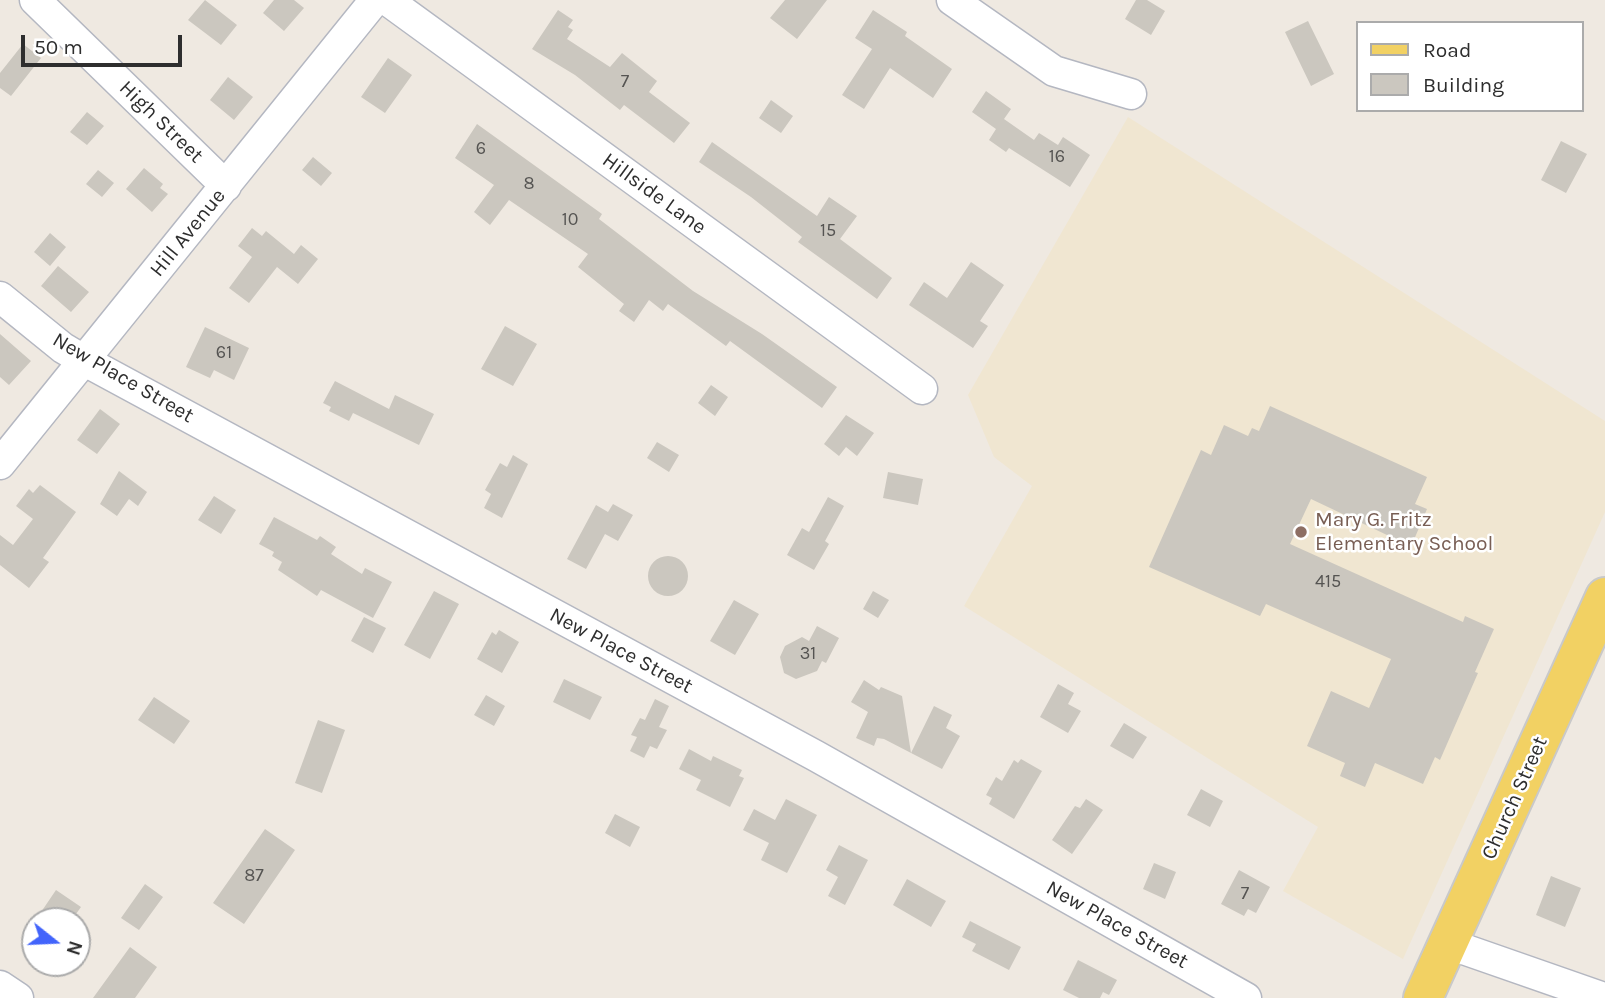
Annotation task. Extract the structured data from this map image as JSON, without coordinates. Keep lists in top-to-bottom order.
{
  "streets": {
    "main road": ["Church Street"],
    "street": [
      "High Street",
      "Hillside Lane",
      "Hill Avenue",
      "New Place Street"
    ]
  },
  "crossings": [
    ["High Street", "Hill Avenue"],
    ["Hill Avenue", "New Place Street"]
  ],
  "places": ["Mary G. Fritz Elementary School"],
  "house_numbers": [
    "7",
    "6",
    "16",
    "8",
    "10",
    "15",
    "61",
    "415",
    "31",
    "87",
    "7"
  ],
  "legend": ["Road", "Building"],
  "scale_bar": "50 m",
  "north": "right"
}
